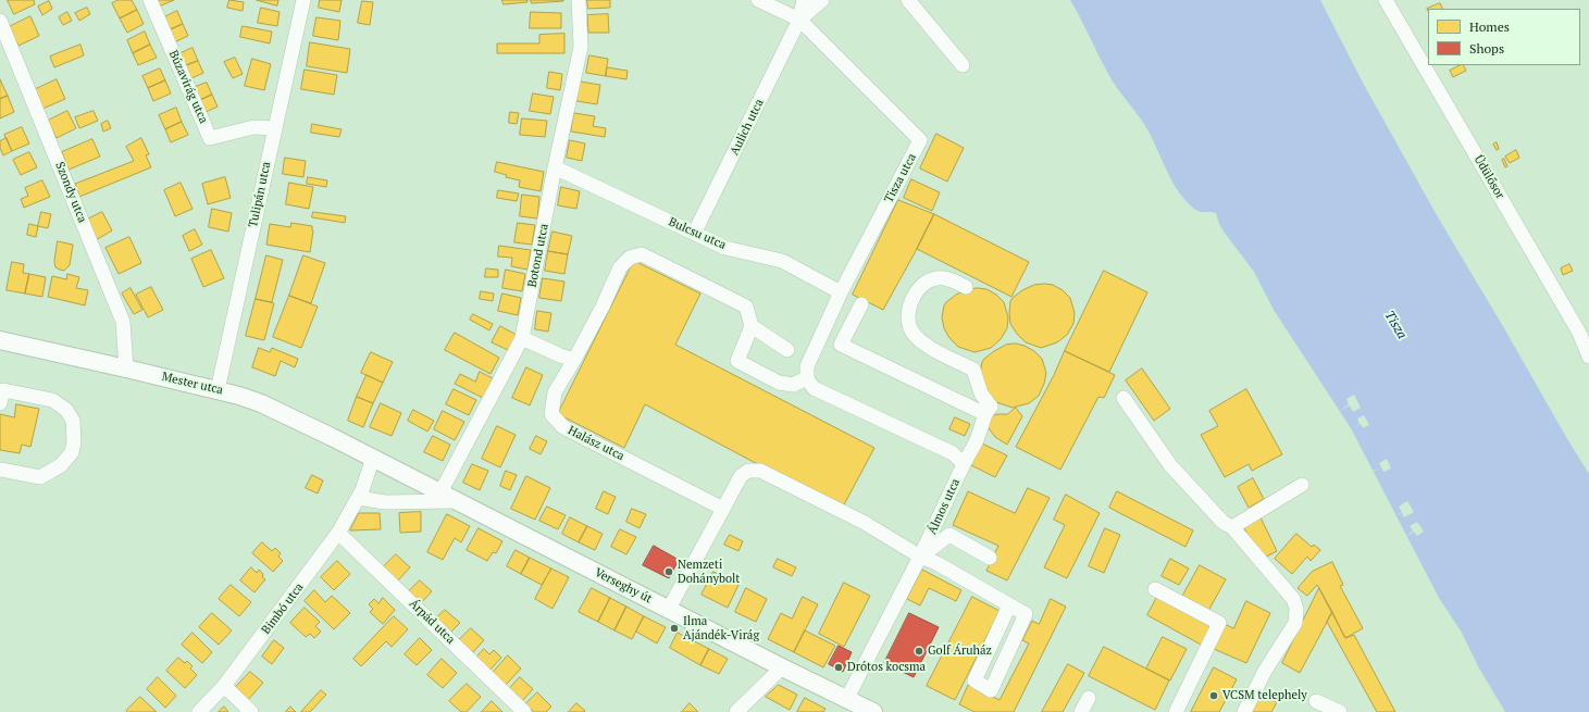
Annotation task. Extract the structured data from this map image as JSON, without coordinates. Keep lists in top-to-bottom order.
{
  "streets": {
    "main road": ["Mester utca", "Verseghy út"],
    "street": [
      "Búzavirág utca",
      "Aulich utca",
      "Üdülősor",
      "Tisza utca",
      "Szondy utca",
      "Tulipán utca",
      "Bulcsu utca",
      "Botond utca",
      "Halász utca",
      "Álmos utca",
      "Bimbó utca",
      "Árpád utca"
    ]
  },
  "crossings": [
    ["Búzavirág utca", "Tulipán utca"],
    ["Aulich utca", "Tisza utca"],
    ["Aulich utca", "Bulcsu utca"],
    ["Tisza utca", "Bulcsu utca"],
    ["Tisza utca", "Álmos utca"],
    ["Szondy utca", "Mester utca"],
    ["Tulipán utca", "Mester utca"],
    ["Bulcsu utca", "Botond utca"],
    ["Botond utca", "Verseghy út"],
    ["Mester utca", "Verseghy út"],
    ["Mester utca", "Bimbó utca"],
    ["Álmos utca", "Verseghy út"],
    ["Verseghy út", "Bimbó utca"],
    ["Bimbó utca", "Árpád utca"]
  ],
  "water": ["Tisza"],
  "places": [
    "Nemzeti Dohánybolt",
    "Ilma Ajándék-Virág",
    "Golf Áruház",
    "Drótos kocsma",
    "VCSM telephely"
  ],
  "legend": ["Homes", "Shops"]
}
